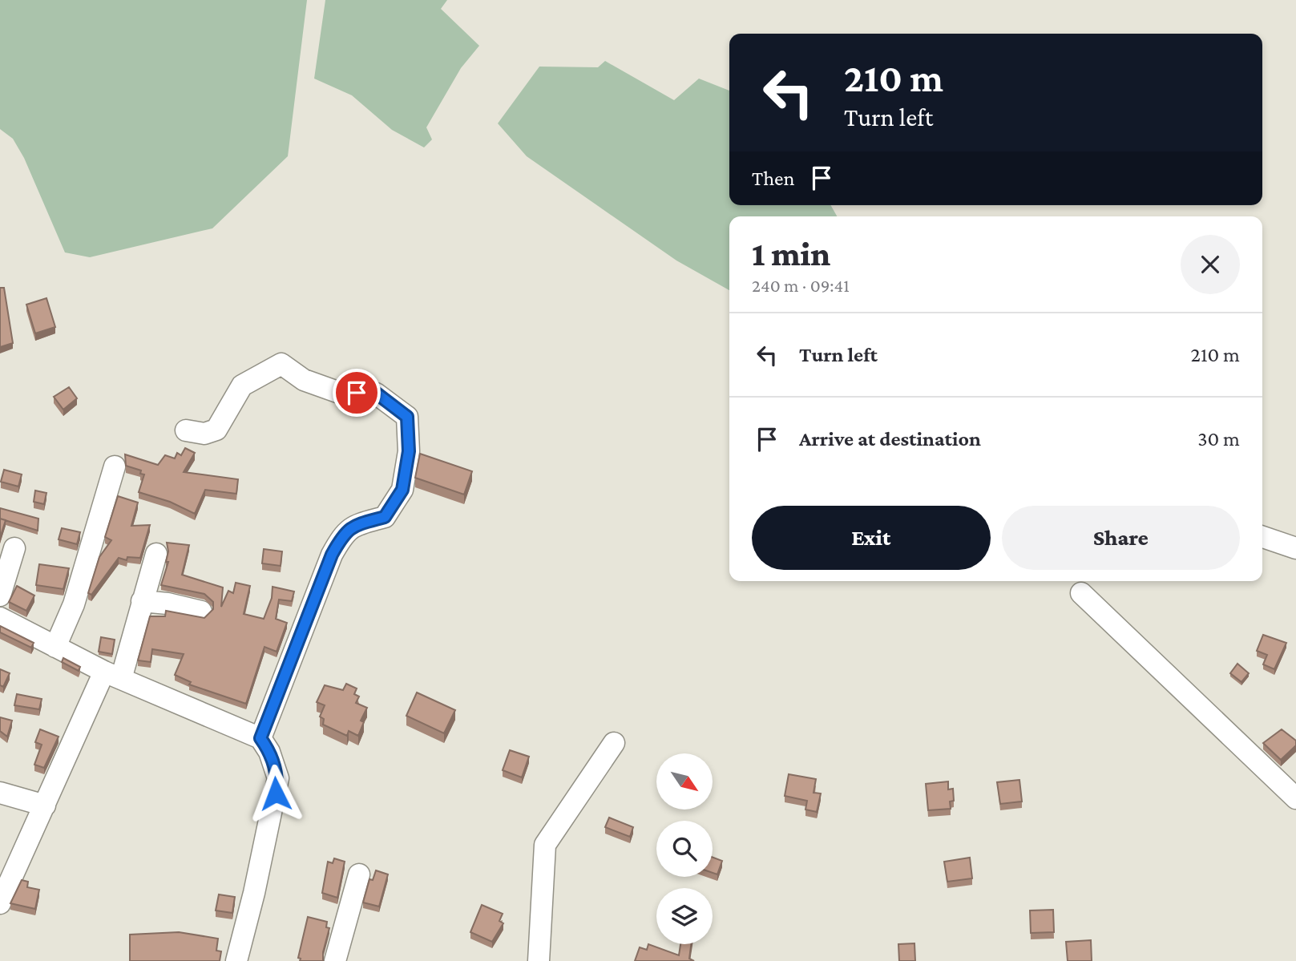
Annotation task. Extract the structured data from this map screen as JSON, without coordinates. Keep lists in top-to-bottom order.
{
  "north": "bottom right",
  "page": {
    "turn": ["210 m", "Turn left"],
    "then": "Then",
    "heading": ["1 min", "240 m · 09:41"],
    "list": [
      {
        "name": "Turn left",
        "value": "210 m"
      },
      {
        "name": "Arrive at destination",
        "value": "30 m"
      }
    ],
    "buttons": ["Exit", "Share"]
  }
}
